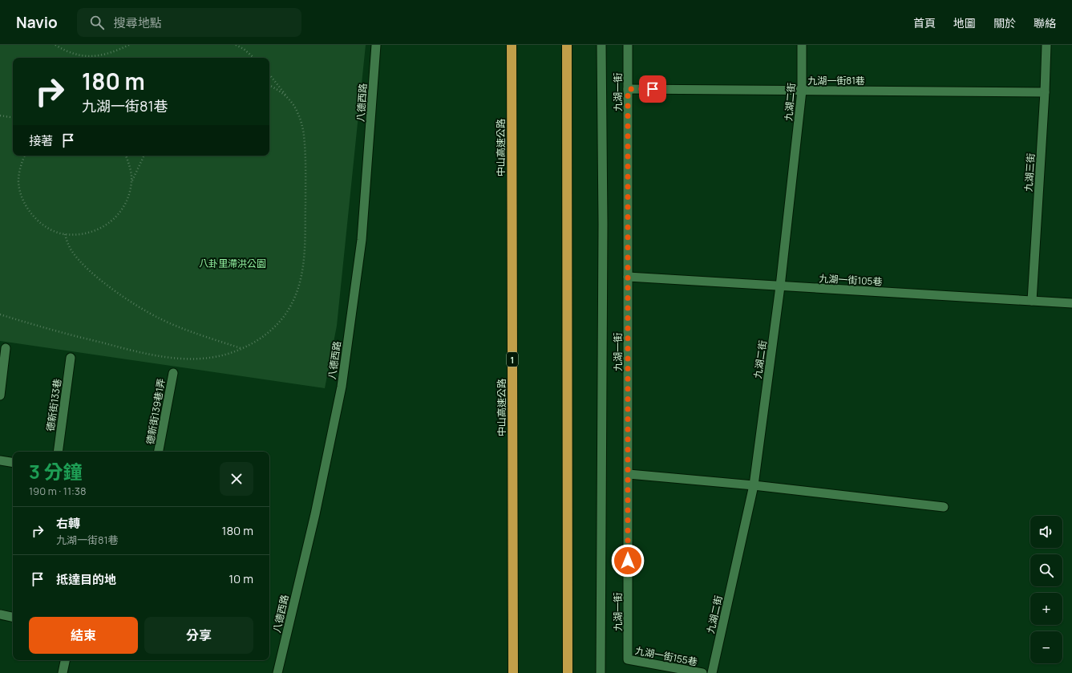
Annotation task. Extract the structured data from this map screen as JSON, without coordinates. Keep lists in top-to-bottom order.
{
  "streets": {
    "highway": ["中山高速公路", "1"],
    "street": [
      "九湖一街81巷",
      "九湖一街",
      "九湖二街",
      "八德西路",
      "九湖三街",
      "九湖一街105巷",
      "德新街133巷",
      "德新街139巷1弄",
      "九湖一街155巷"
    ]
  },
  "crossings": [
    ["九湖一街81巷", "九湖一街"],
    ["九湖一街81巷", "九湖二街"],
    ["九湖一街81巷", "九湖三街"],
    ["九湖一街", "九湖一街105巷"],
    ["九湖一街", "九湖一街155巷"],
    ["九湖二街", "九湖一街105巷"],
    ["九湖三街", "九湖一街105巷"]
  ],
  "parks": ["八卦里滯洪公園"],
  "page": {
    "header": "Navio",
    "search": "搜尋地點",
    "nav": [
      "首頁",
      "地圖",
      "關於",
      "聯絡"
    ],
    "turn": ["180 m", "九湖一街81巷"],
    "then": "接著",
    "heading": ["3 分鐘", "190 m · 11:38"],
    "list": [
      {
        "name": "右轉",
        "note": "九湖一街81巷",
        "value": "180 m"
      },
      {
        "name": "抵達目的地",
        "value": "10 m"
      }
    ],
    "map_buttons": ["+", "−"],
    "buttons": ["結束", "分享"]
  }
}
